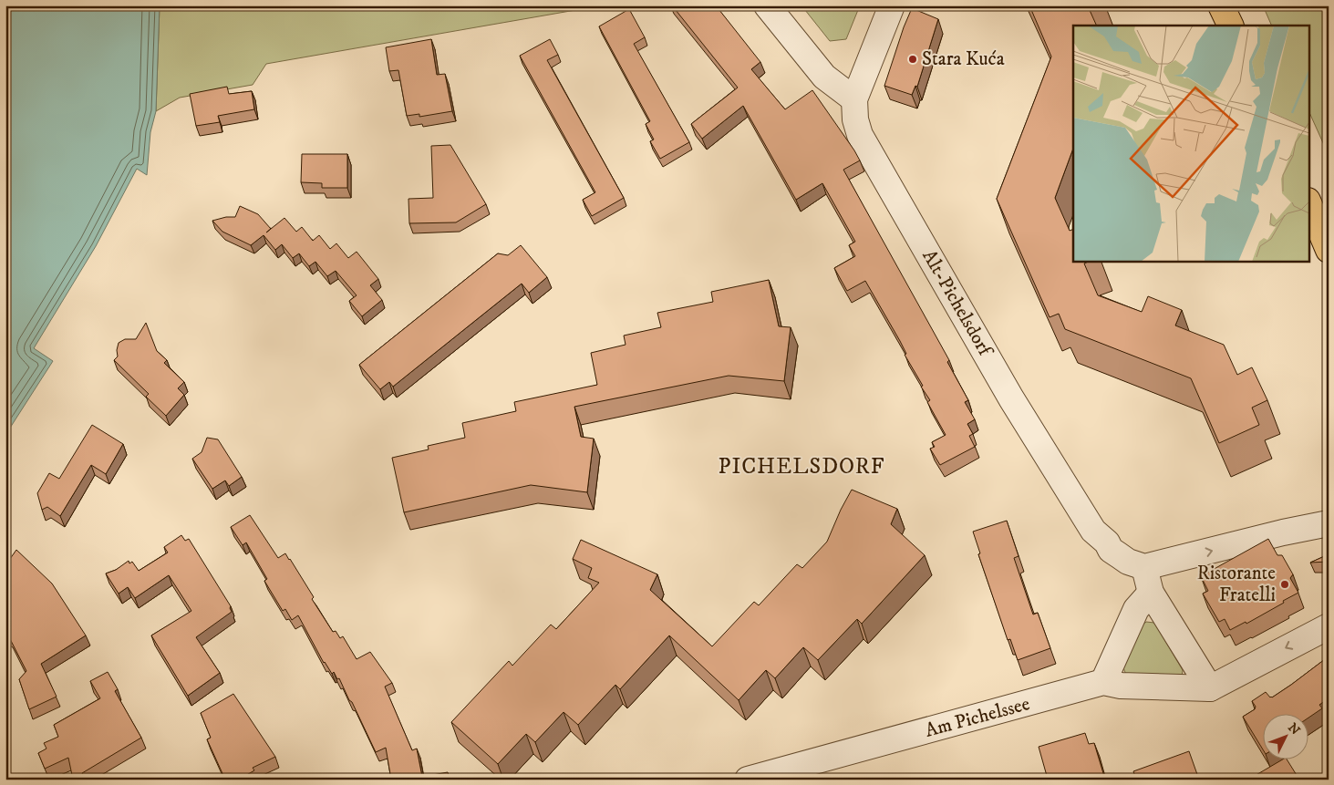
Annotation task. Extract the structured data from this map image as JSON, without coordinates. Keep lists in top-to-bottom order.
{
  "streets": {
    "street": ["Alt-Pichelsdorf", "Am Pichelssee"]
  },
  "districts": ["PICHELSDORF"],
  "places": ["Stara Kuća", "Ristorante Fratelli"],
  "north": "top right"
}
